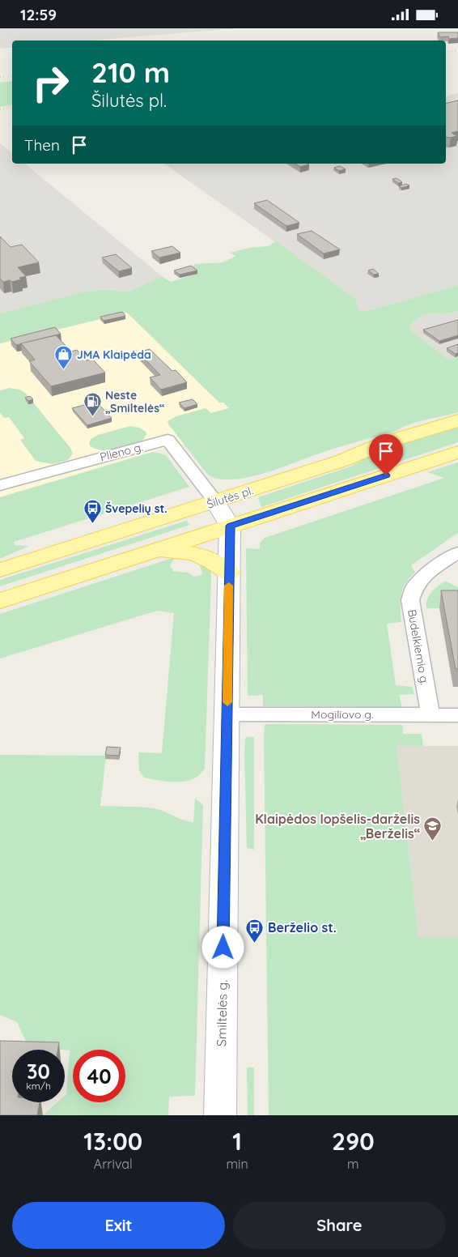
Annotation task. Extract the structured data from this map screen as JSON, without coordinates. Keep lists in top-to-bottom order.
{
  "streets": {
    "main road": ["Šilutės pl."],
    "street": [
      "Plieno g.",
      "Budelkiemio g.",
      "Mogiliovo g.",
      "Smiltelės g."
    ]
  },
  "crossings": [
    ["Plieno g.", "Šilutės pl."],
    ["Budelkiemio g.", "Mogiliovo g."],
    ["Mogiliovo g.", "Smiltelės g."]
  ],
  "places": {
    "shop": ["JMA Klaipėda"],
    "fuel station": ["Neste „Smiltelės“"],
    "bus stop": ["Švepelių st.", "Berželio st."],
    "school or university": ["Klaipėdos lopšelis-darželis „Berželis“"]
  },
  "page": {
    "status": "12:59",
    "turn": ["210 m", "Šilutės pl."],
    "then": "Then",
    "speed": "30 km/h",
    "limit": "40",
    "eta": [
      "13:00",
      "Arrival",
      "1",
      "min",
      "290",
      "m"
    ],
    "buttons": ["Exit", "Share"]
  }
}
